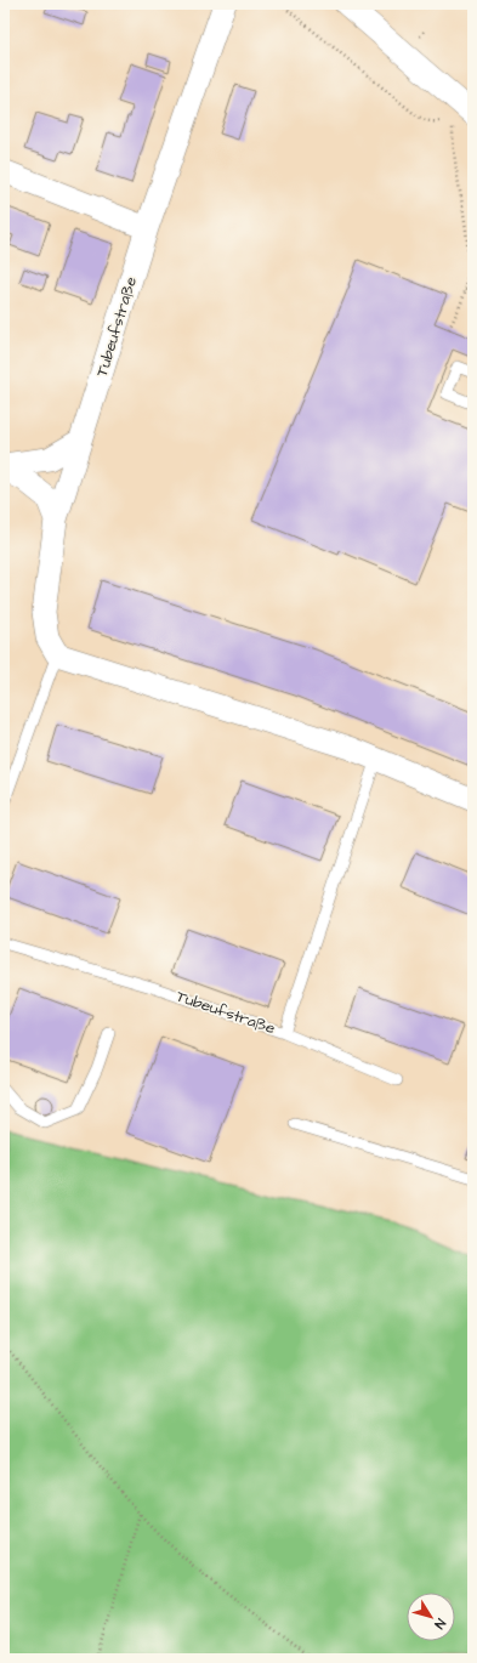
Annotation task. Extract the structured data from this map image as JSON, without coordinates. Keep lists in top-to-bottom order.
{
  "streets": {
    "street": ["Tubeufstraße"]
  },
  "north": "bottom right"
}
